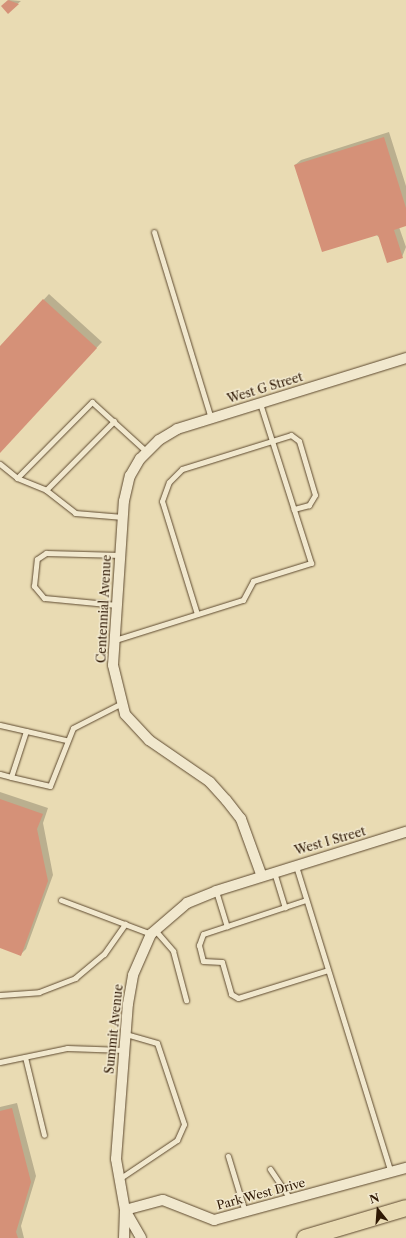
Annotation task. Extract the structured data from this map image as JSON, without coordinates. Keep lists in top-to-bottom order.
{
  "streets": {
    "street": [
      "West G Street",
      "Centennial Avenue",
      "West I Street",
      "Summit Avenue",
      "Park West Drive"
    ]
  },
  "crossings": [
    ["West G Street", "Centennial Avenue"],
    ["Centennial Avenue", "West I Street"],
    ["Centennial Avenue", "Summit Avenue"],
    ["West I Street", "Summit Avenue"],
    ["Summit Avenue", "Park West Drive"]
  ],
  "north": "top"
}
